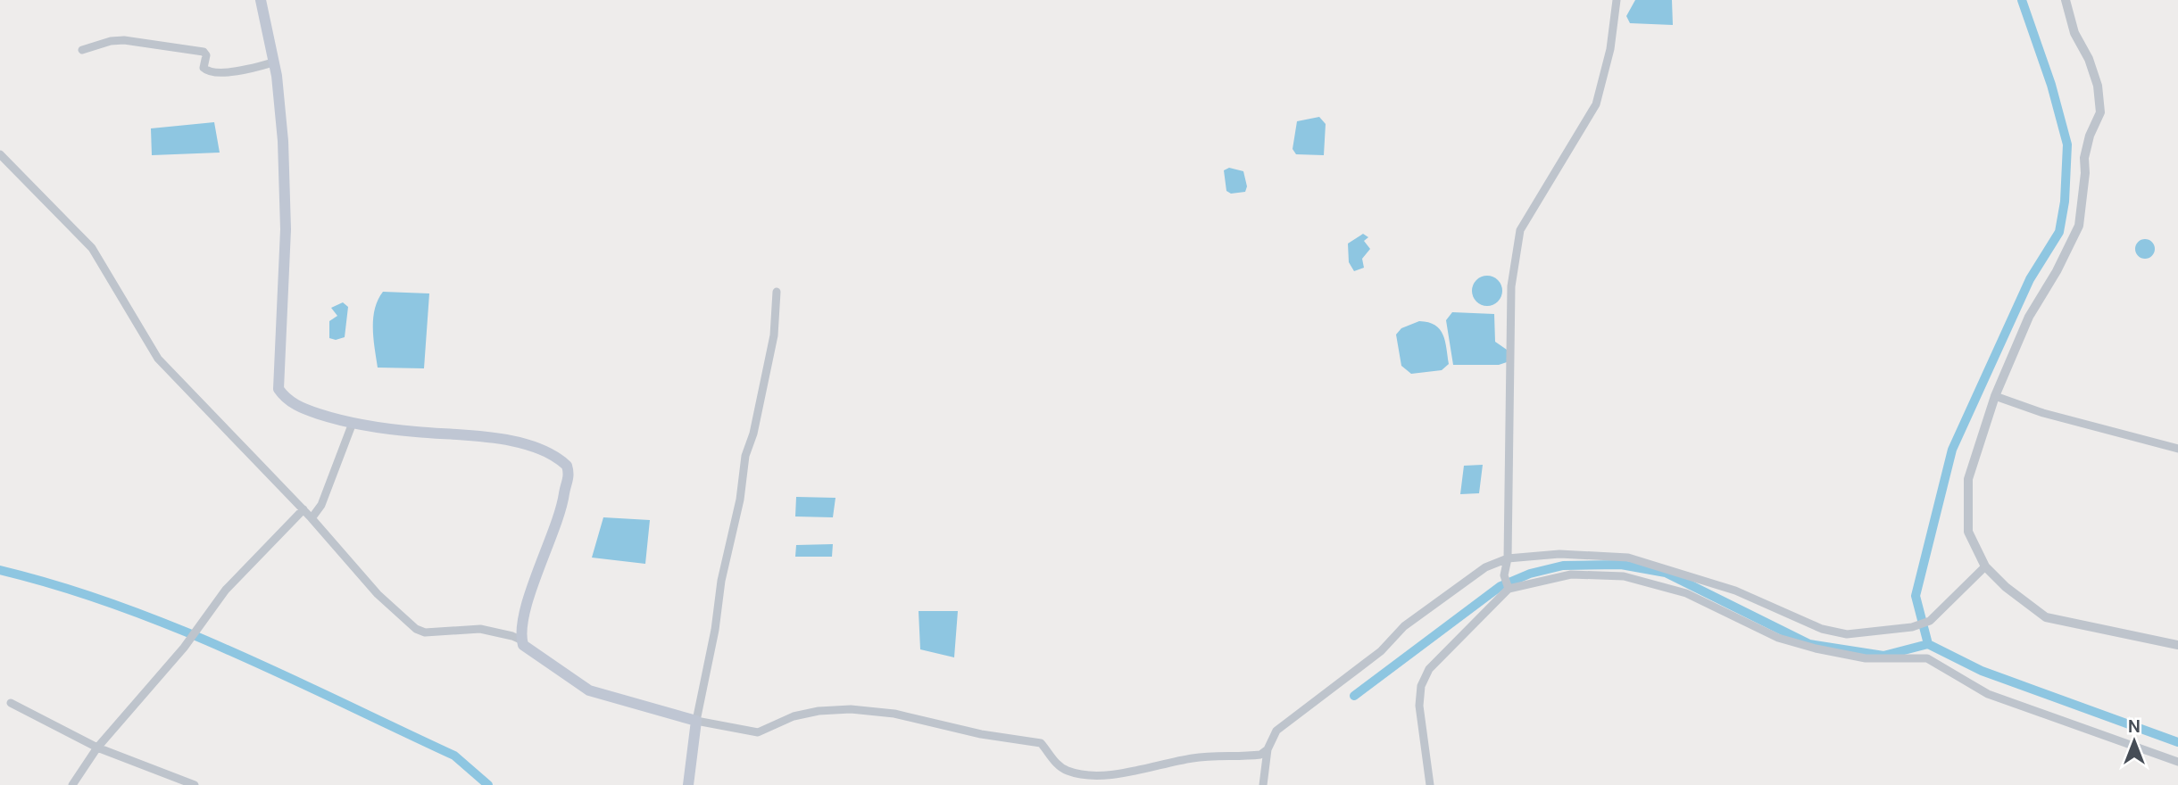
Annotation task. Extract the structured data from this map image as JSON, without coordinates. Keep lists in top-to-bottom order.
{
  "north": "top"
}
